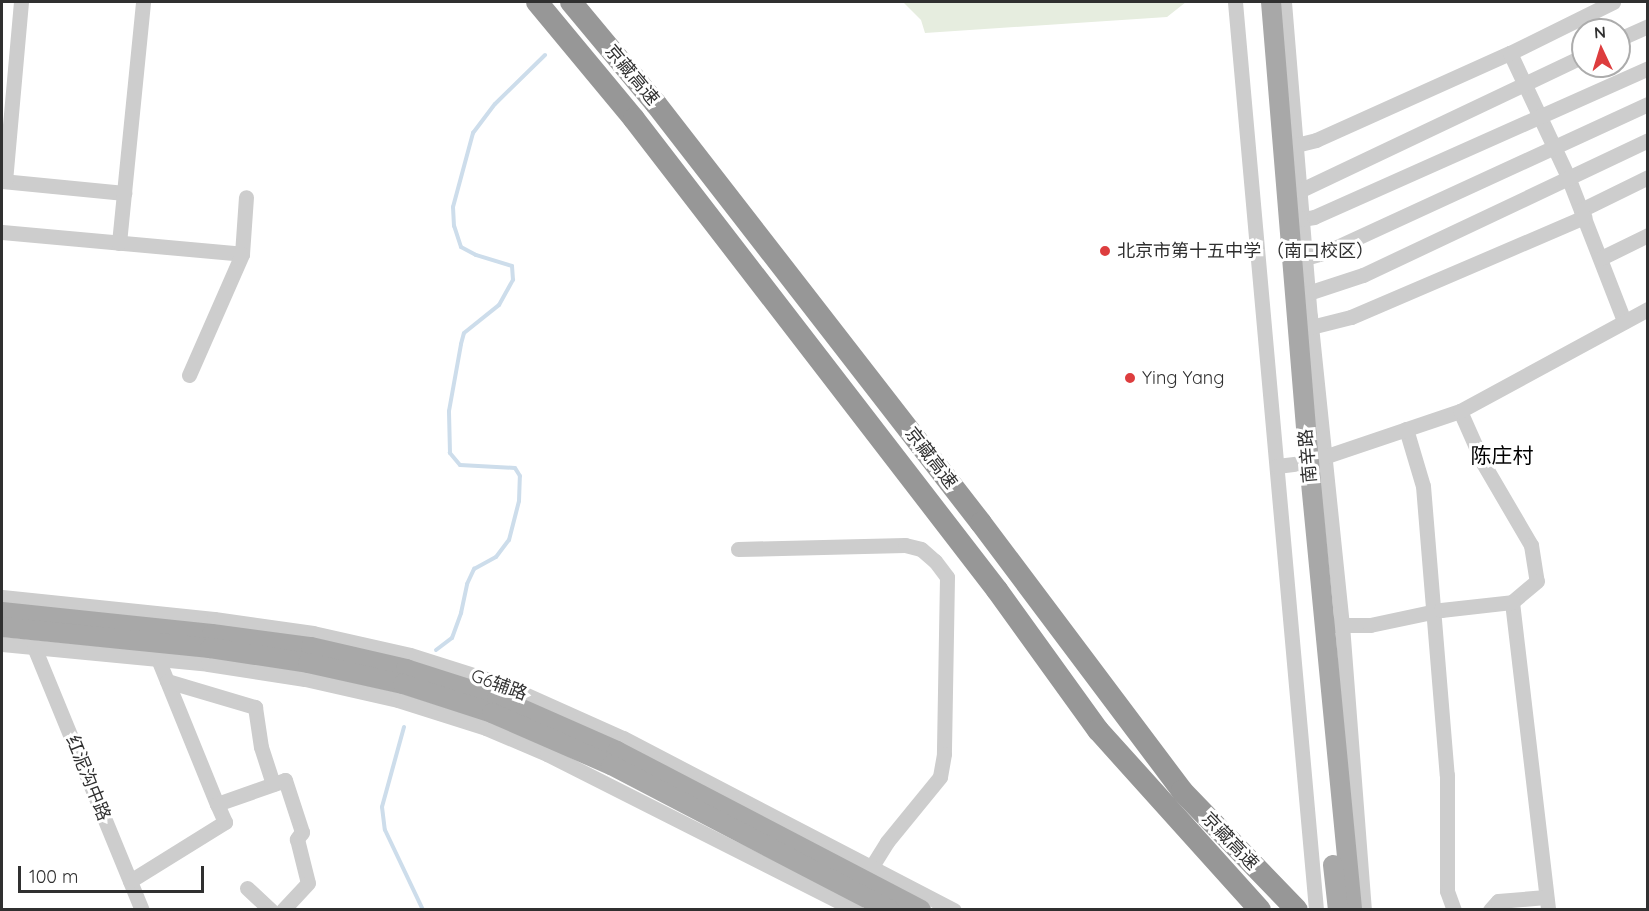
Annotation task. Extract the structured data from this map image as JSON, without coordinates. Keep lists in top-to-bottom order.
{
  "streets": {
    "highway": ["京藏高速"],
    "main road": ["南辛路", "G6辅路"],
    "street": ["红泥沟中路"]
  },
  "crossings": [
    ["G6辅路", "红泥沟中路"]
  ],
  "districts": ["陈庄村"],
  "places": ["北京市第十五中学 （南口校区）", "Ying Yang"],
  "scale_bar": "100 m",
  "north": "top"
}
